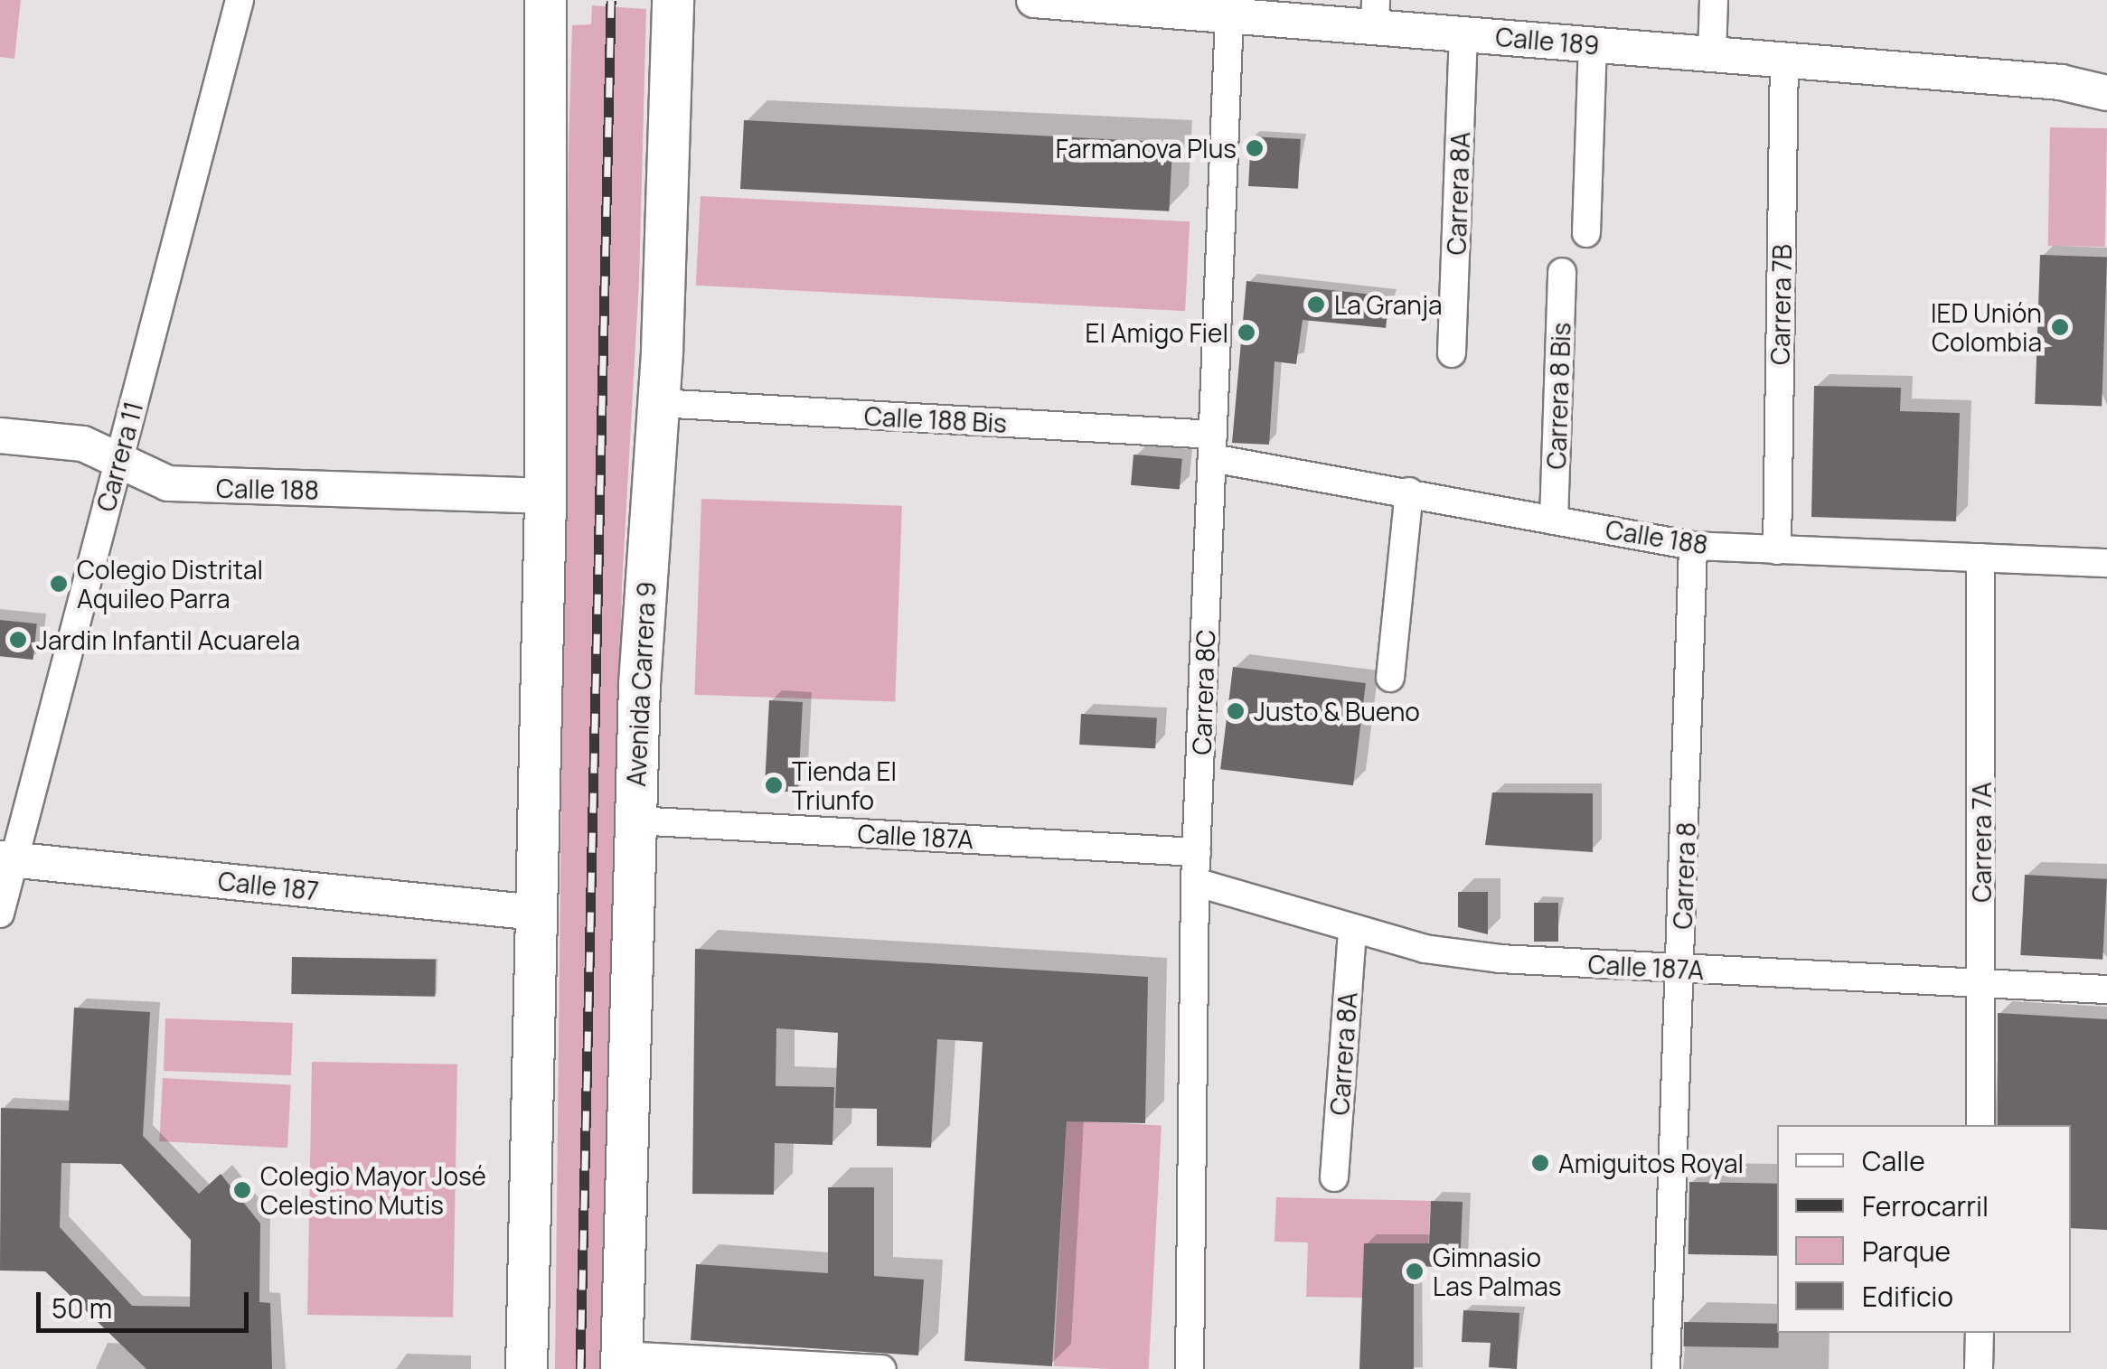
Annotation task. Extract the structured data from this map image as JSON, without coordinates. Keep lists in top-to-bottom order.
{
  "streets": {
    "main road": ["Avenida Carrera 9"],
    "street": [
      "Calle 189",
      "Carrera 8A",
      "Carrera 7B",
      "Carrera 8 Bis",
      "Calle 188 Bis",
      "Carrera 11",
      "Calle 188",
      "Carrera 8C",
      "Calle 187A",
      "Carrera 7A",
      "Carrera 8",
      "Calle 187"
    ]
  },
  "crossings": [
    ["Calle 189", "Carrera 8A"],
    ["Calle 189", "Carrera 7B"],
    ["Calle 189", "Carrera 8C"],
    ["Carrera 8A", "Calle 187A"],
    ["Carrera 7B", "Calle 188"],
    ["Carrera 8 Bis", "Calle 188"],
    ["Calle 188 Bis", "Calle 188"],
    ["Calle 188 Bis", "Avenida Carrera 9"],
    ["Calle 188 Bis", "Carrera 8C"],
    ["Carrera 11", "Calle 188"],
    ["Carrera 11", "Calle 187"],
    ["Calle 188", "Carrera 8C"],
    ["Calle 188", "Carrera 7A"],
    ["Calle 188", "Carrera 8"],
    ["Avenida Carrera 9", "Calle 187A"],
    ["Carrera 8C", "Calle 187A"],
    ["Calle 187A", "Carrera 7A"],
    ["Calle 187A", "Carrera 8"]
  ],
  "places": [
    "Farmanova Plus",
    "La Granja",
    "IED Unión Colombia",
    "El Amigo Fiel",
    "Colegio Distrital Aquileo Parra",
    "Jardin Infantil Acuarela",
    "Justo & Bueno",
    "Tienda El Triunfo",
    "Amiguitos Royal",
    "Colegio Mayor José Celestino Mutis",
    "Gimnasio Las Palmas"
  ],
  "legend": [
    "Calle",
    "Ferrocarril",
    "Parque",
    "Edificio"
  ],
  "scale_bar": "50 m"
}
